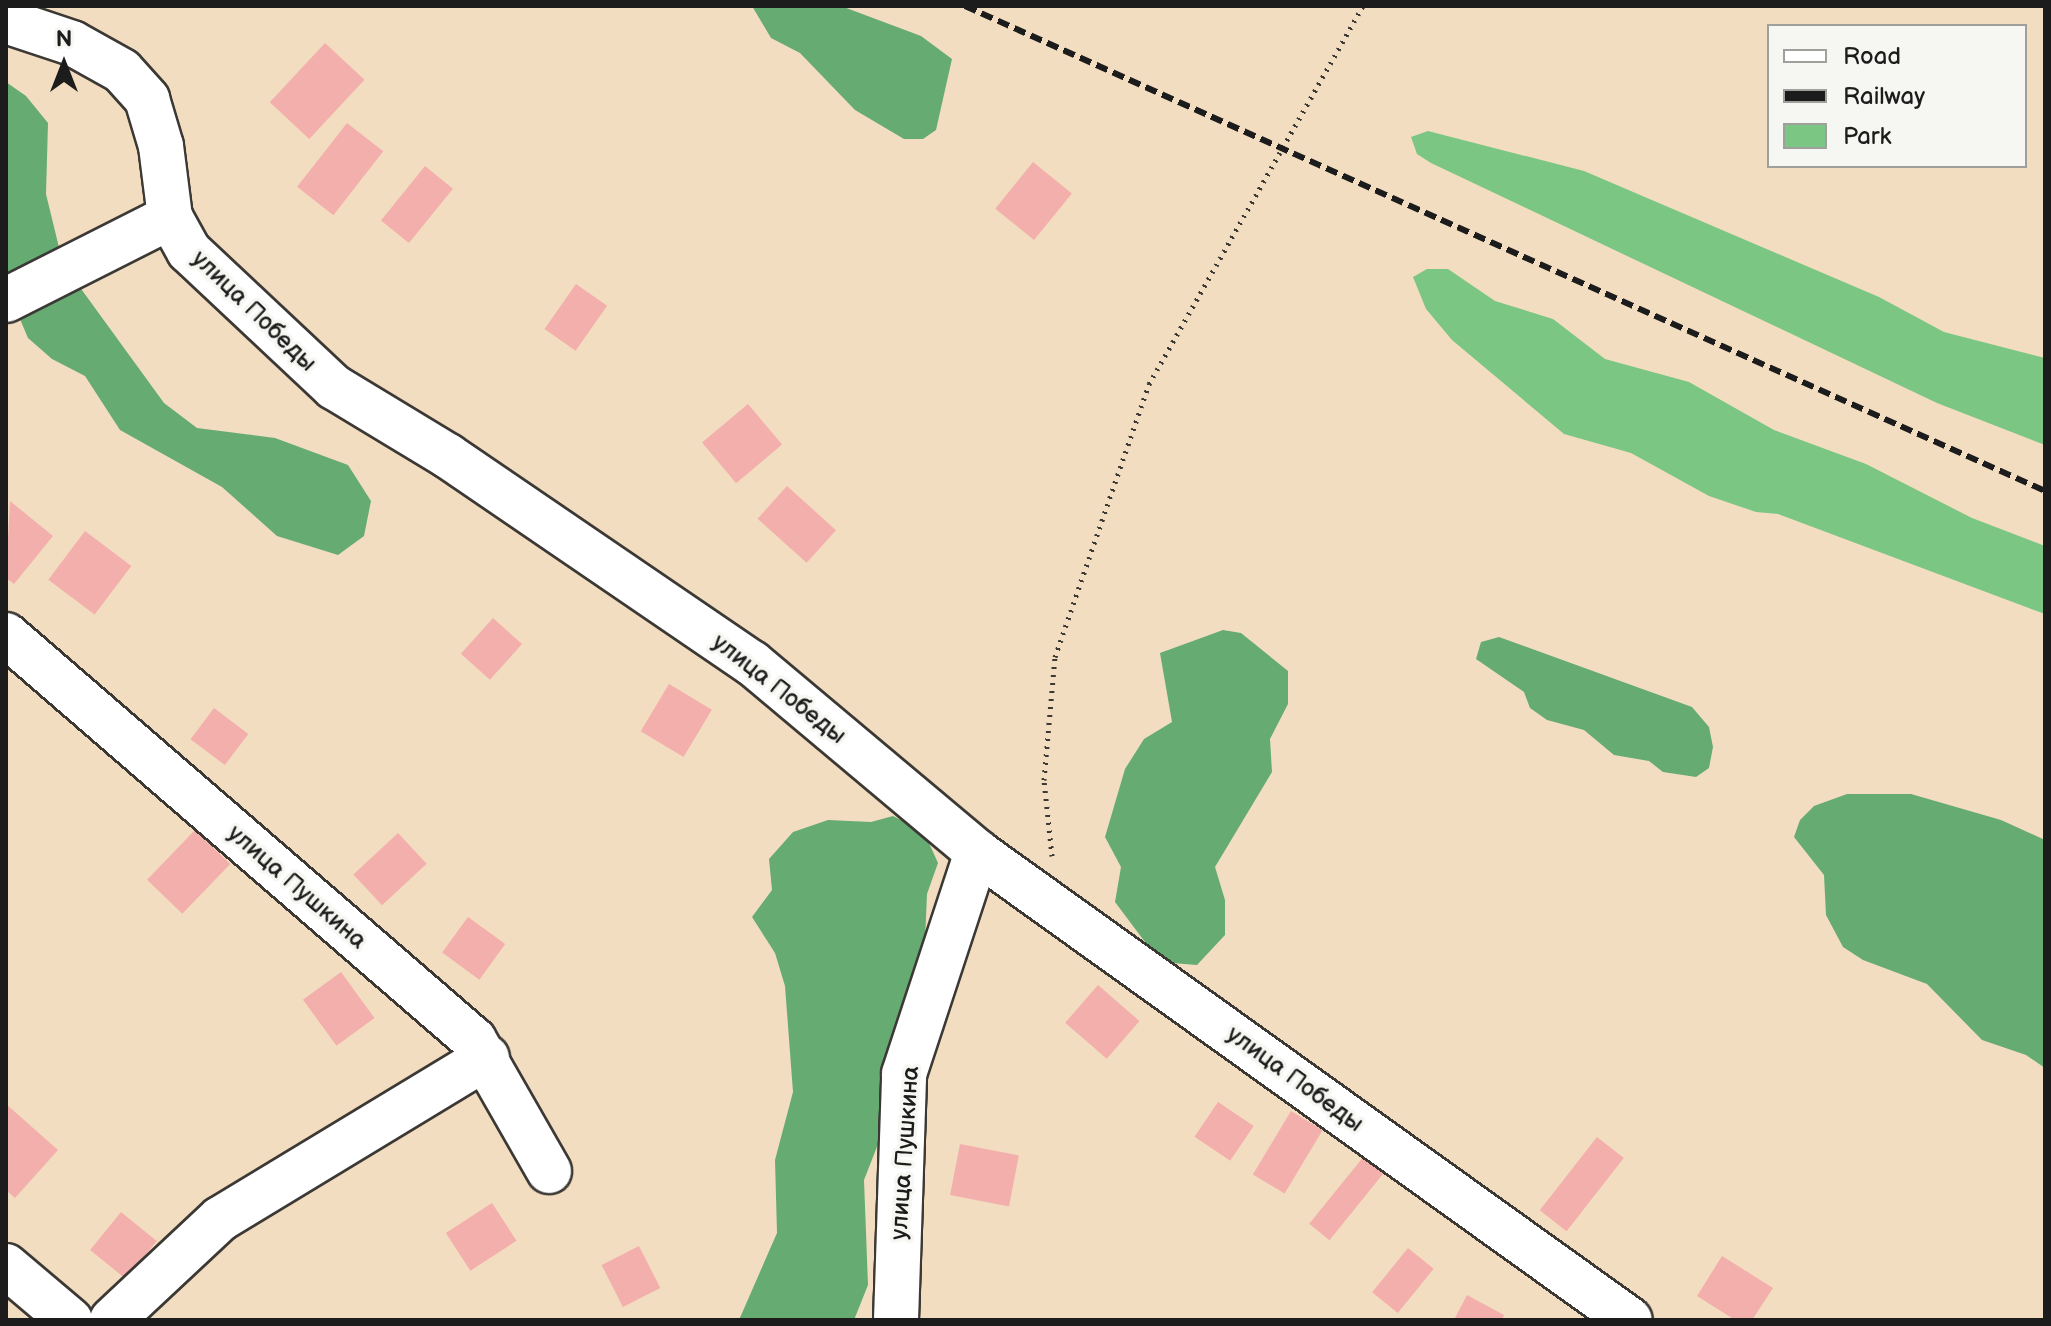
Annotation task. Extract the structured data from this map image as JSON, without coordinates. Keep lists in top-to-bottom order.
{
  "streets": {
    "street": ["улица Победы", "улица Пушкина"]
  },
  "crossings": [
    ["улица Победы", "улица Пушкина"]
  ],
  "legend": ["Road", "Railway", "Park"],
  "north": "top"
}
